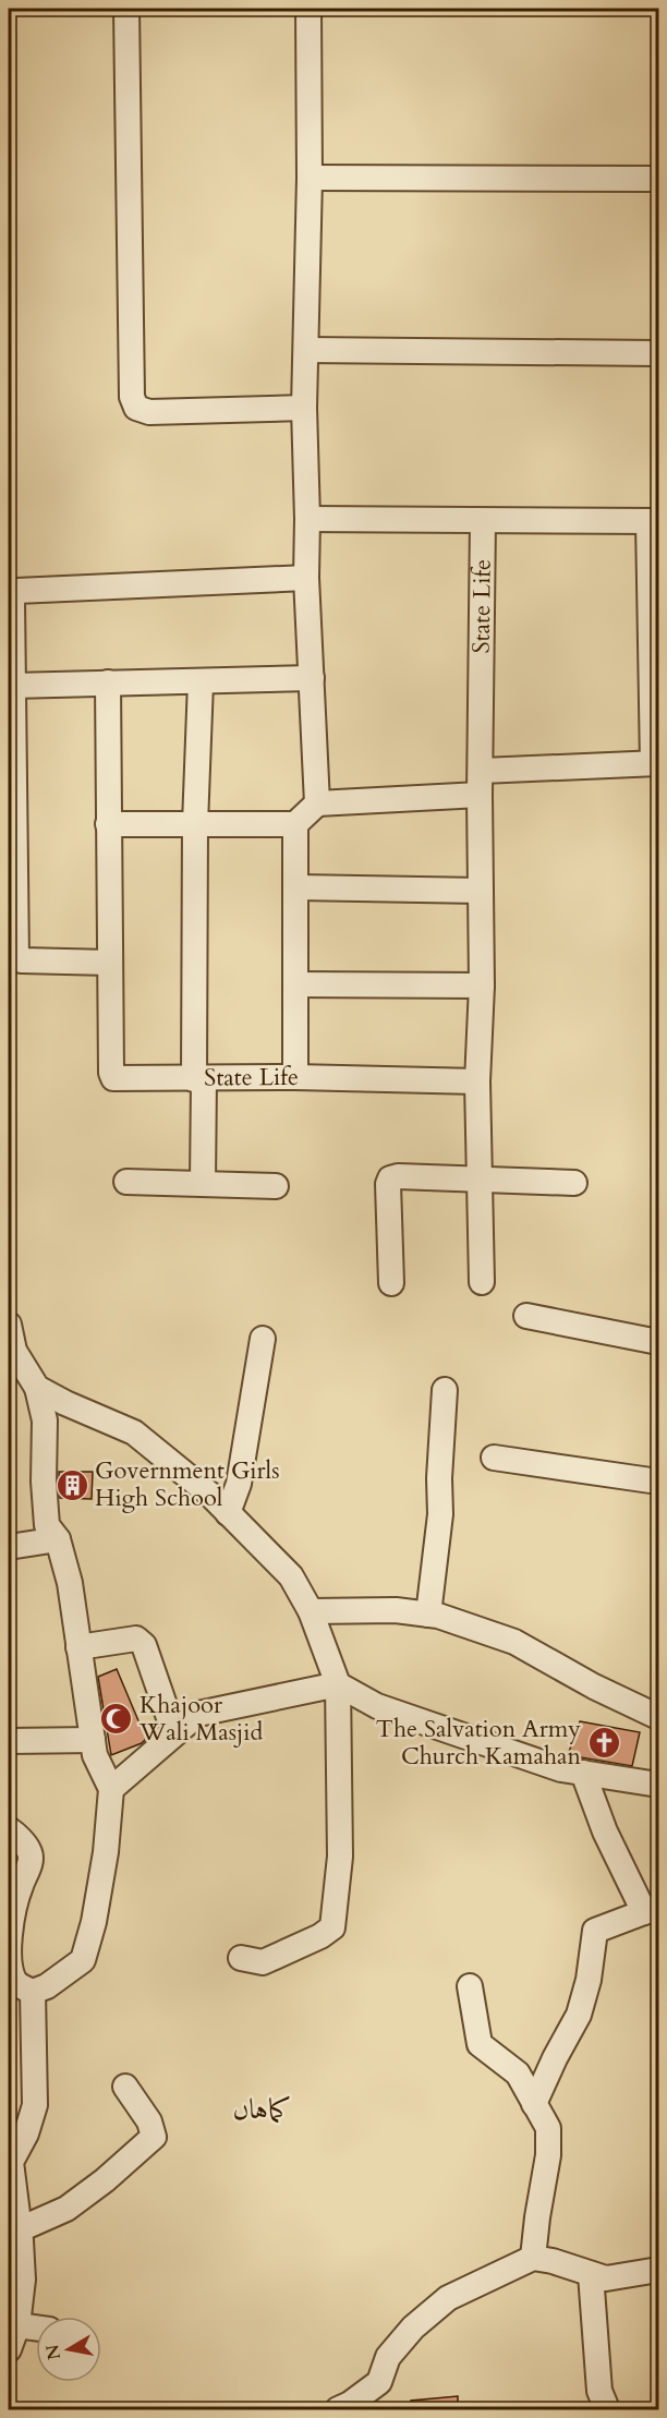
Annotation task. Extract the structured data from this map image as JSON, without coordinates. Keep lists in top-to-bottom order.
{
  "streets": {
    "street": ["State Life"]
  },
  "districts": ["کماہاں"],
  "places": {
    "building": ["Government Girls High School"],
    "mosque": ["Khajoor Wali Masjid"],
    "church": ["The Salvation Army Church Kamahan"]
  },
  "north": "left"
}
